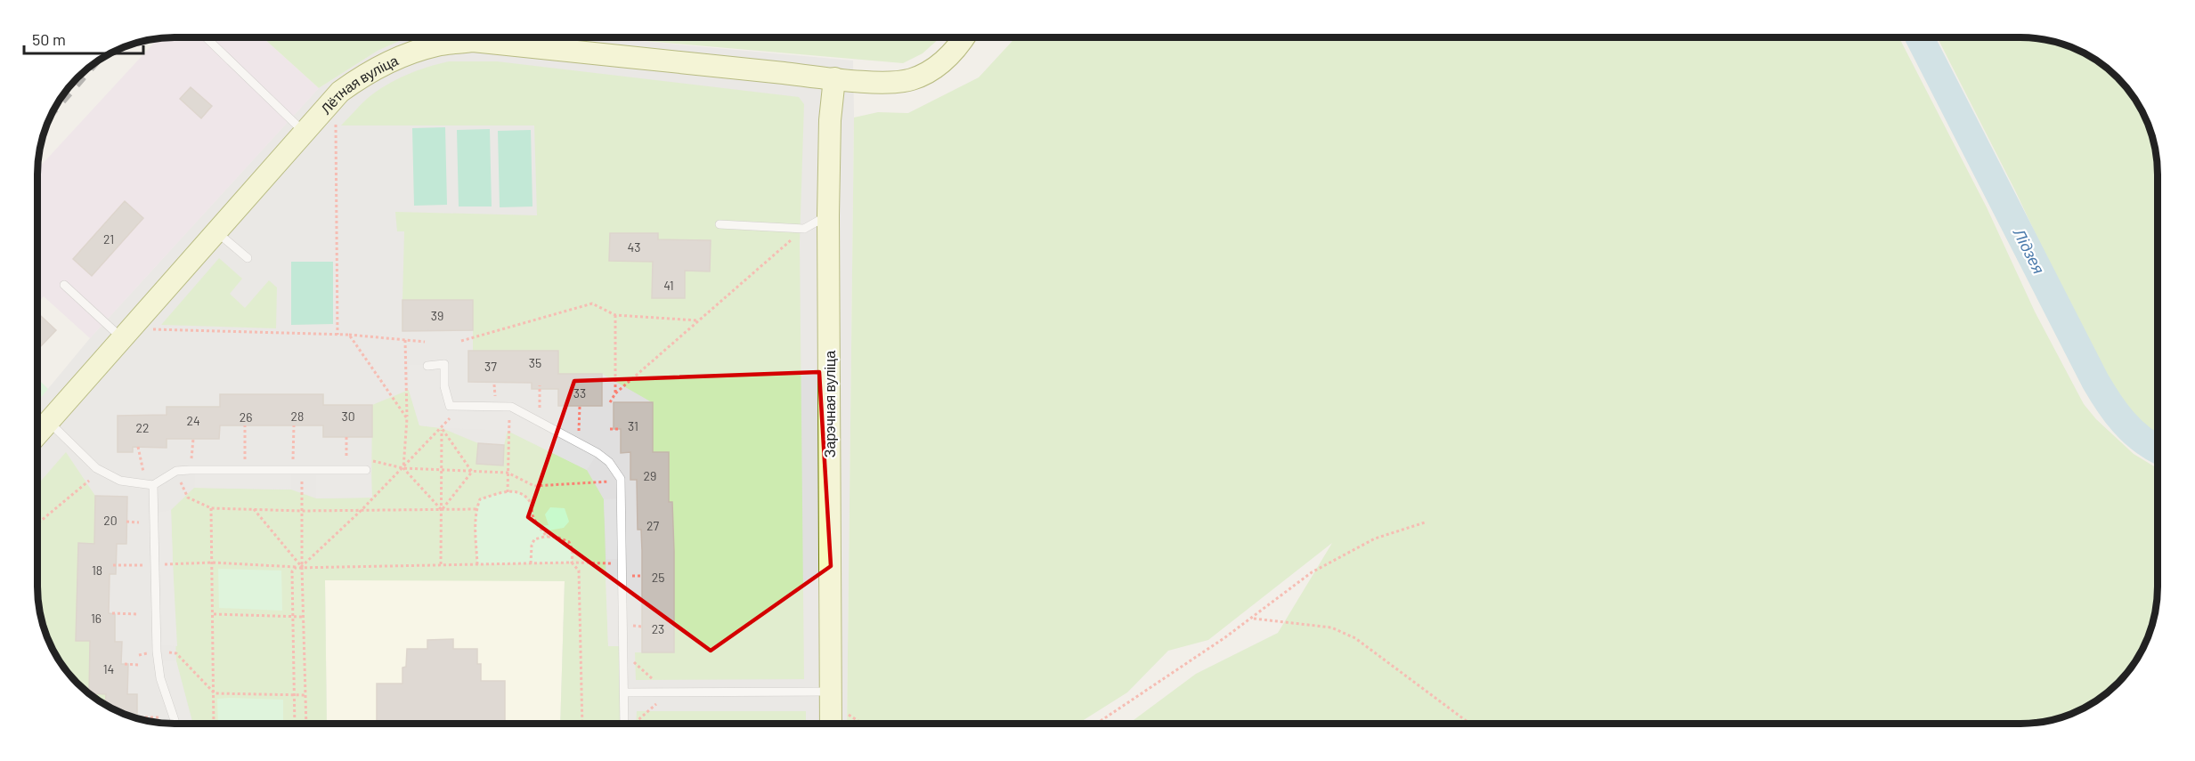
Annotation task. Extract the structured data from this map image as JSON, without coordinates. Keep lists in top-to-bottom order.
{
  "streets": {
    "street": ["Лётная вуліца", "Зарэчная вуліца"]
  },
  "crossings": [
    ["Лётная вуліца", "Зарэчная вуліца"]
  ],
  "water": ["Лідзея"],
  "house_numbers": [
    "21",
    "43",
    "41",
    "39",
    "35",
    "37",
    "33",
    "28",
    "30",
    "26",
    "24",
    "31",
    "22",
    "29",
    "20",
    "27",
    "18",
    "25",
    "16",
    "23",
    "14"
  ],
  "scale_bar": "50 m"
}
